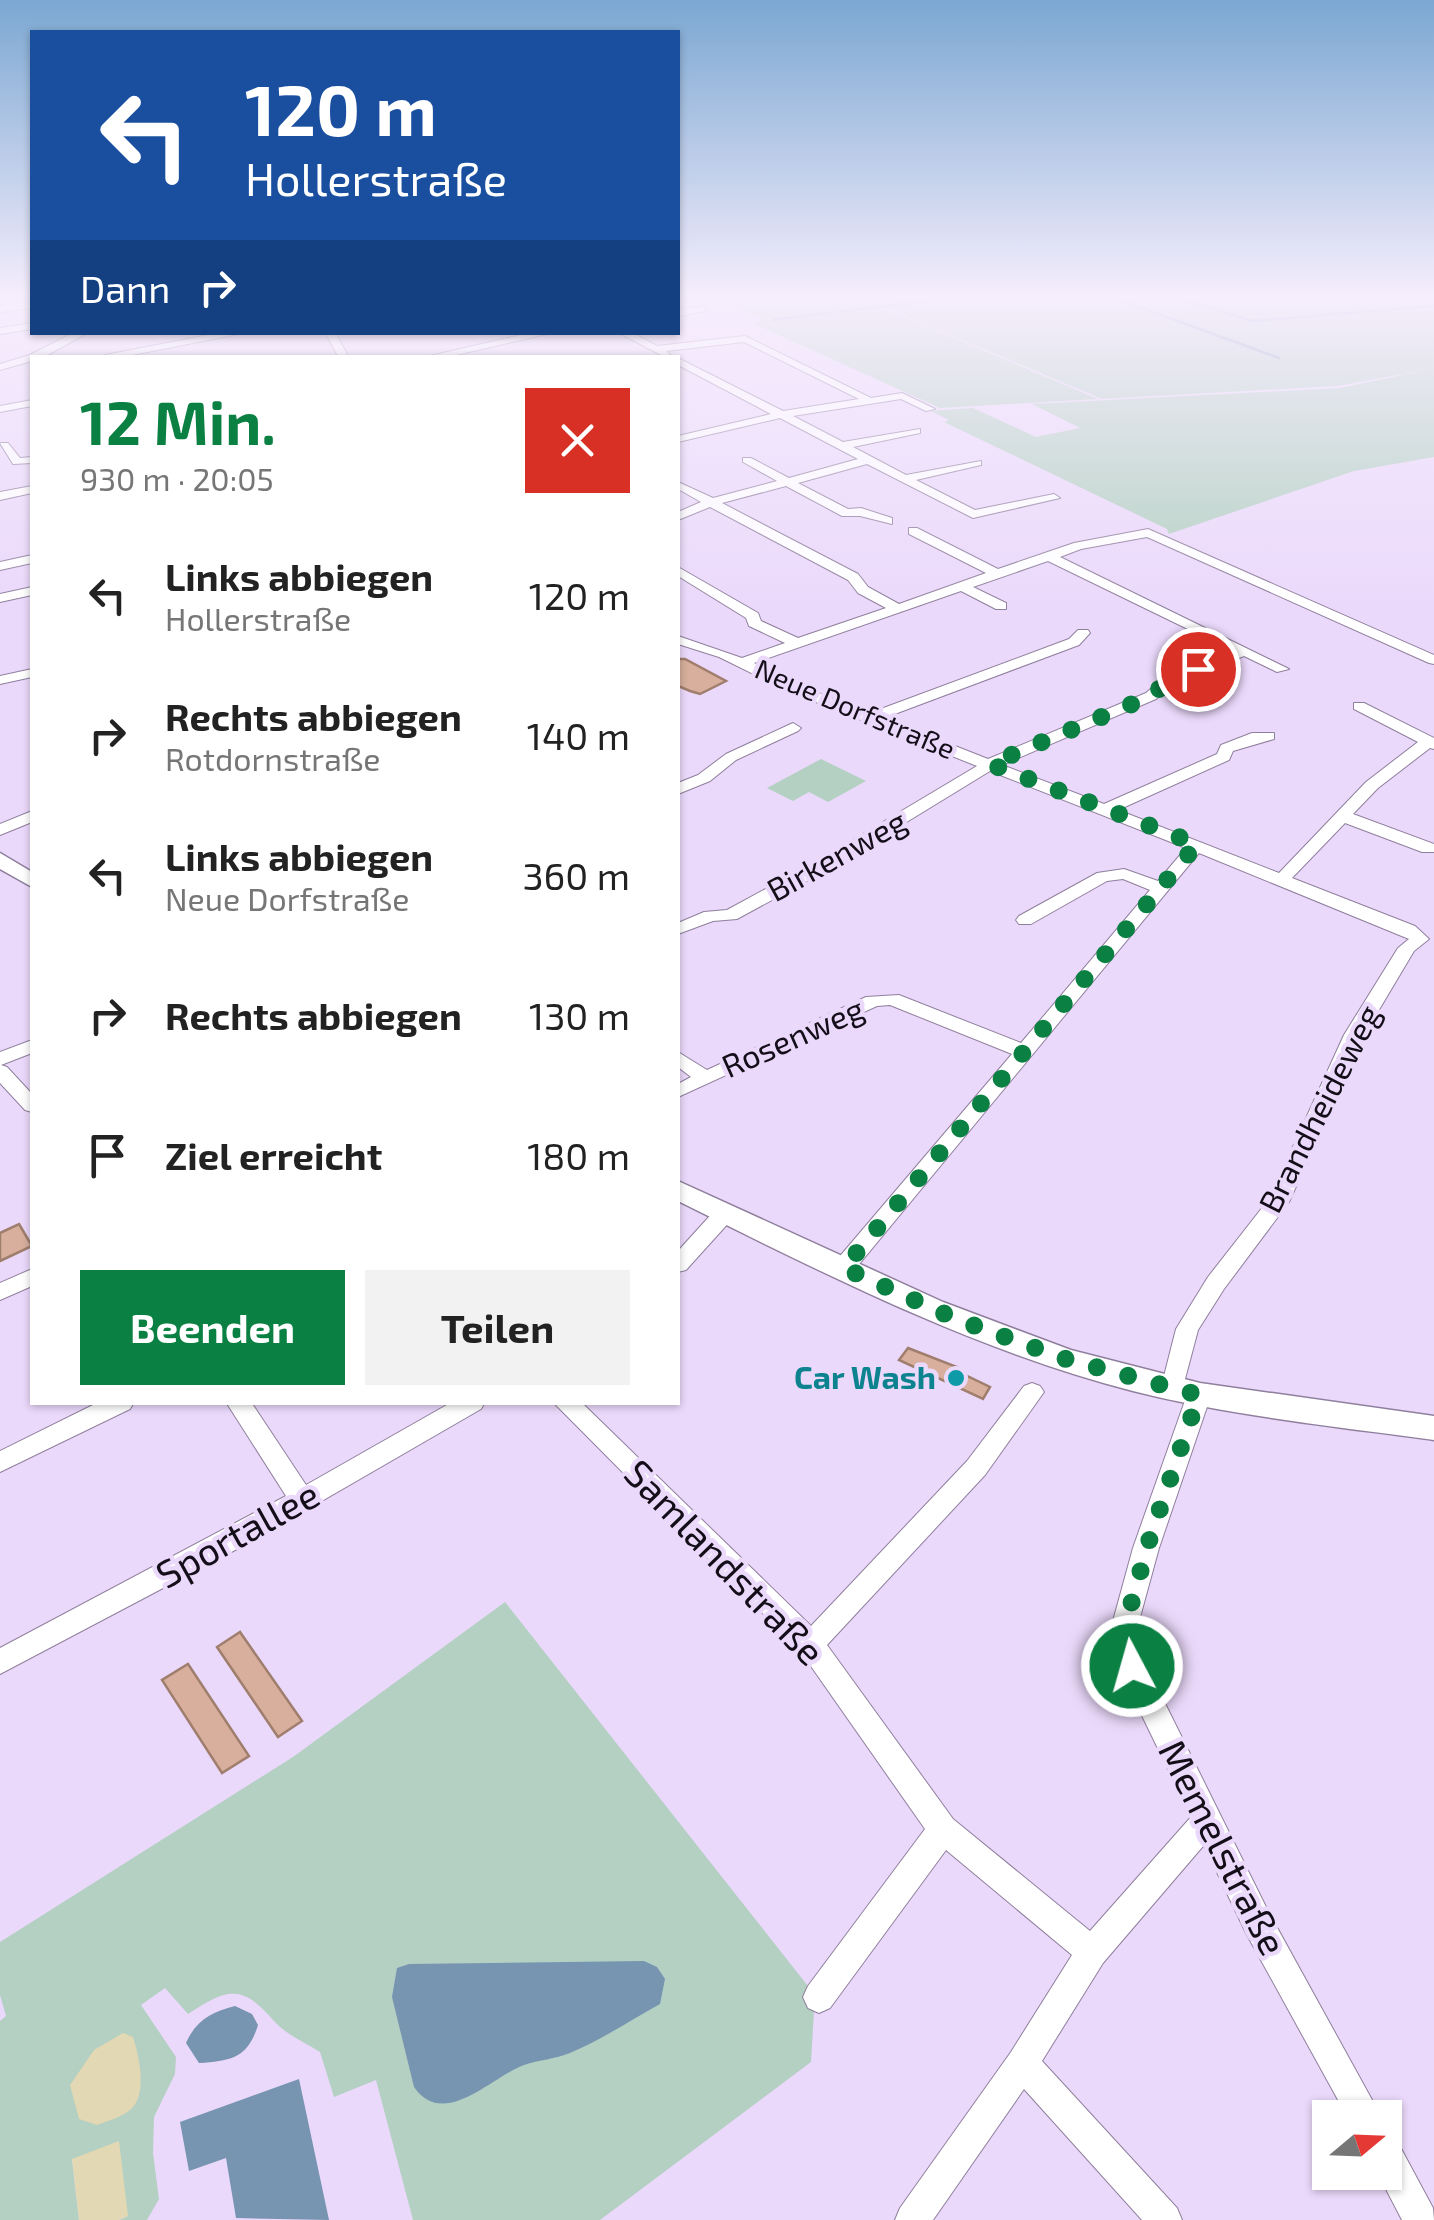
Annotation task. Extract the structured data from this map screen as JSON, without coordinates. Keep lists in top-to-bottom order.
{
  "streets": {
    "street": [
      "Neue Dorfstraße",
      "Birkenweg",
      "Rosenweg",
      "Brandheideweg",
      "Sportallee",
      "Samlandstraße",
      "Memelstraße"
    ]
  },
  "crossings": [
    ["Neue Dorfstraße", "Birkenweg"],
    ["Neue Dorfstraße", "Brandheideweg"],
    ["Brandheideweg", "Memelstraße"]
  ],
  "places": ["Car Wash"],
  "north": "right",
  "page": {
    "turn": ["120 m", "Hollerstraße"],
    "then": "Dann",
    "heading": ["12 Min.", "930 m · 20:05"],
    "list": [
      {
        "name": "Links abbiegen",
        "note": "Hollerstraße",
        "value": "120 m"
      },
      {
        "name": "Rechts abbiegen",
        "note": "Rotdornstraße",
        "value": "140 m"
      },
      {
        "name": "Links abbiegen",
        "note": "Neue Dorfstraße",
        "value": "360 m"
      },
      {
        "name": "Rechts abbiegen",
        "value": "130 m"
      },
      {
        "name": "Ziel erreicht",
        "value": "180 m"
      }
    ],
    "buttons": ["Beenden", "Teilen"]
  }
}
